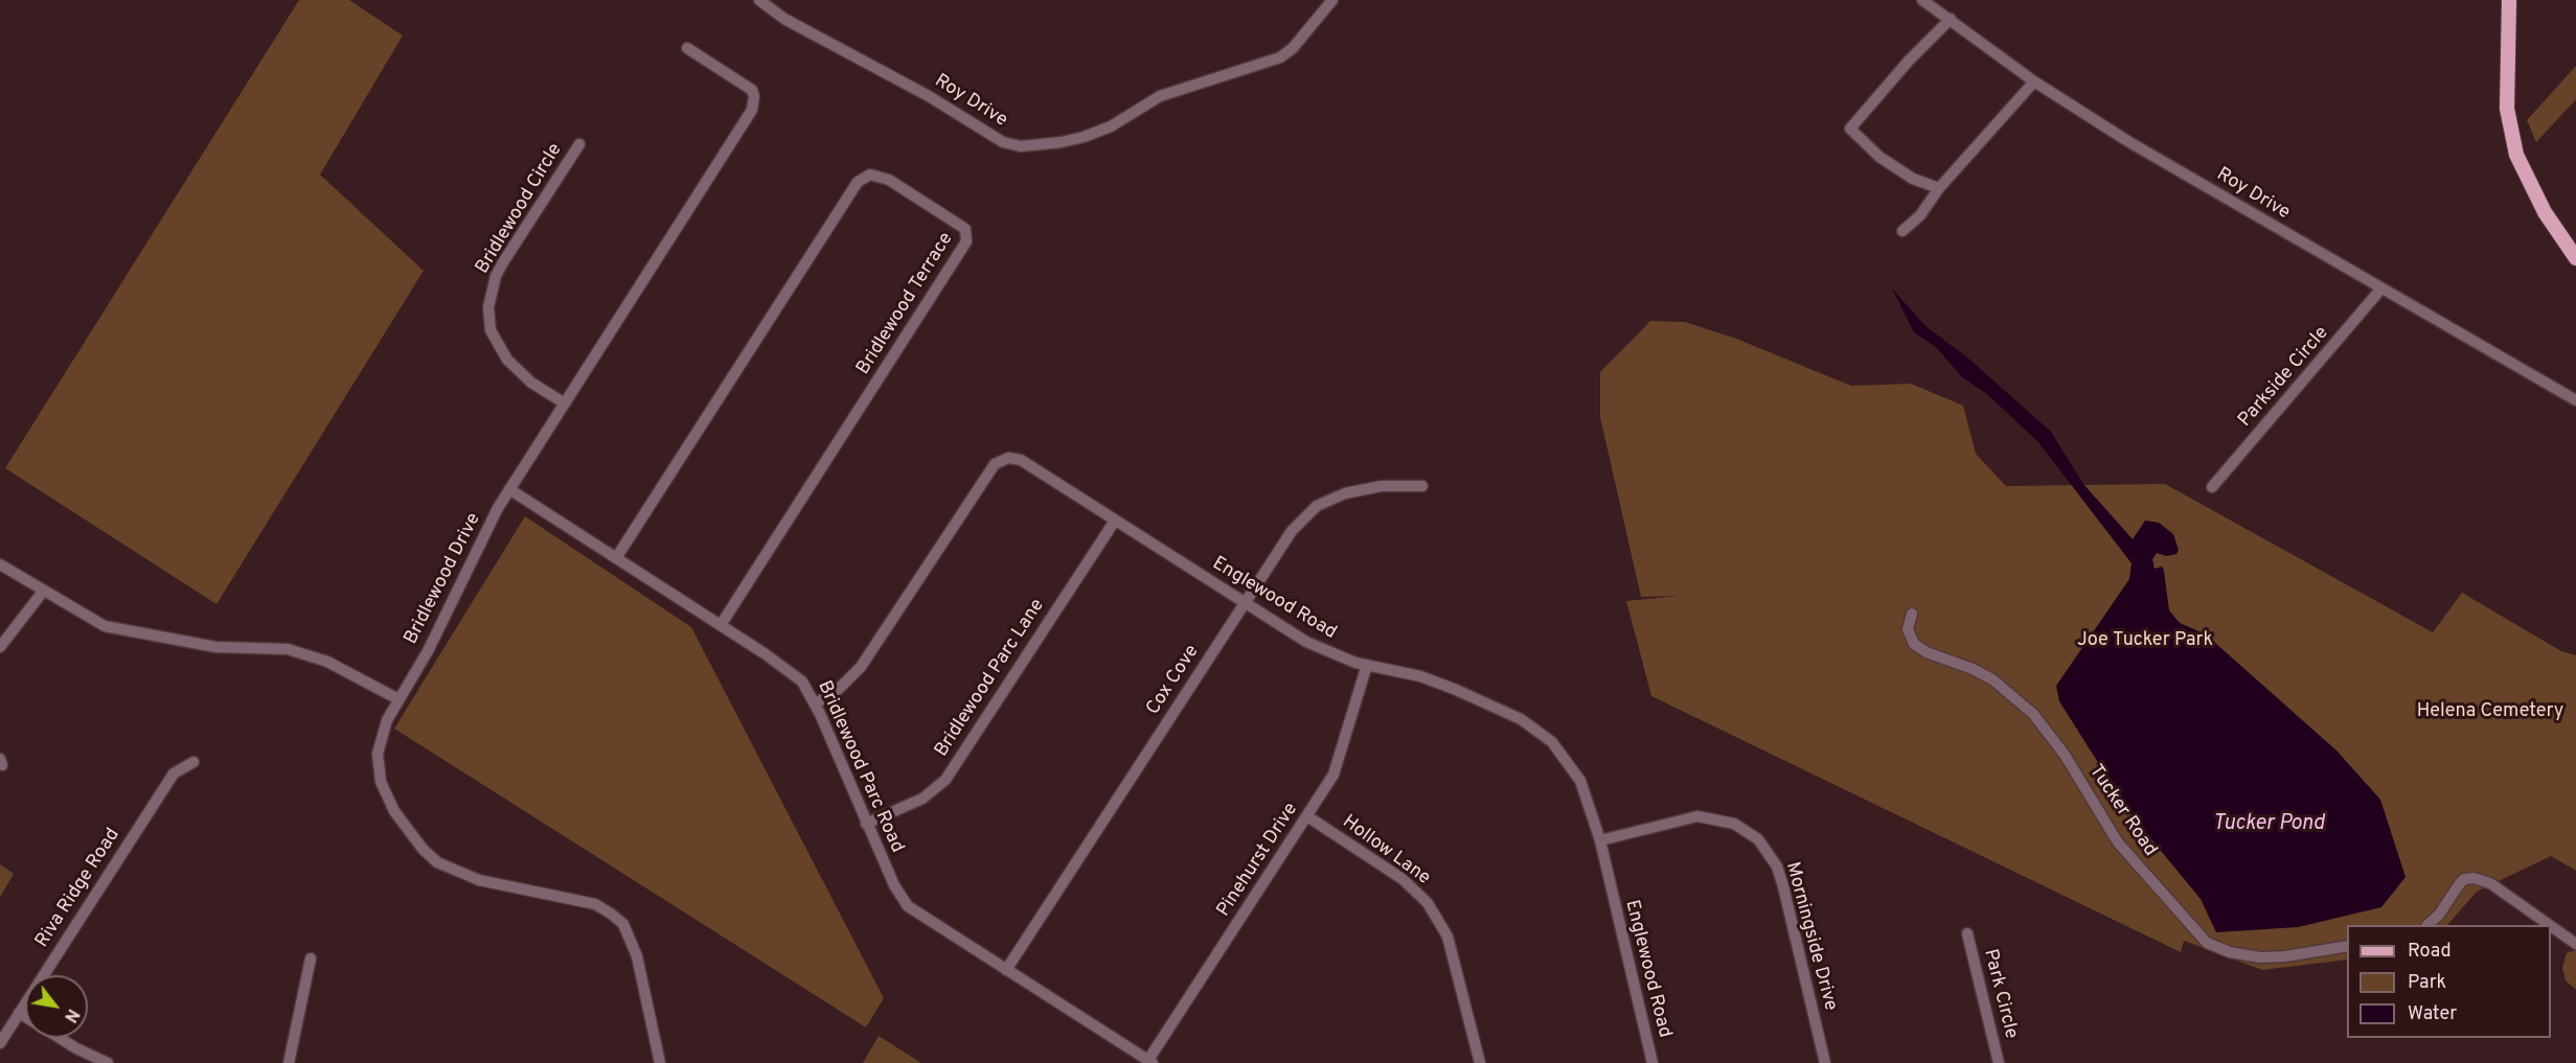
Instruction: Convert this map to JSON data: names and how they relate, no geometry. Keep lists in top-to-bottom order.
{
  "streets": {
    "street": [
      "Roy Drive",
      "Bridlewood Circle",
      "Bridlewood Terrace",
      "Parkside Circle",
      "Bridlewood Drive",
      "Englewood Road",
      "Bridlewood Parc Lane",
      "Cox Cove",
      "Bridlewood Parc Road",
      "Tucker Road",
      "Hollow Lane",
      "Pinehurst Drive",
      "Riva Ridge Road",
      "Morningside Drive",
      "Park Circle"
    ]
  },
  "crossings": [
    ["Roy Drive", "Parkside Circle"],
    ["Bridlewood Circle", "Bridlewood Drive"],
    ["Bridlewood Terrace", "Bridlewood Parc Road"],
    ["Bridlewood Drive", "Bridlewood Parc Road"],
    ["Englewood Road", "Bridlewood Parc Lane"],
    ["Englewood Road", "Cox Cove"],
    ["Englewood Road", "Bridlewood Parc Road"],
    ["Englewood Road", "Pinehurst Drive"],
    ["Englewood Road", "Morningside Drive"],
    ["Bridlewood Parc Lane", "Bridlewood Parc Road"],
    ["Cox Cove", "Bridlewood Parc Road"],
    ["Hollow Lane", "Pinehurst Drive"]
  ],
  "water": ["Tucker Pond"],
  "parks": ["Joe Tucker Park", "Helena Cemetery"],
  "legend": ["Road", "Park", "Water"],
  "north": "bottom right"
}
